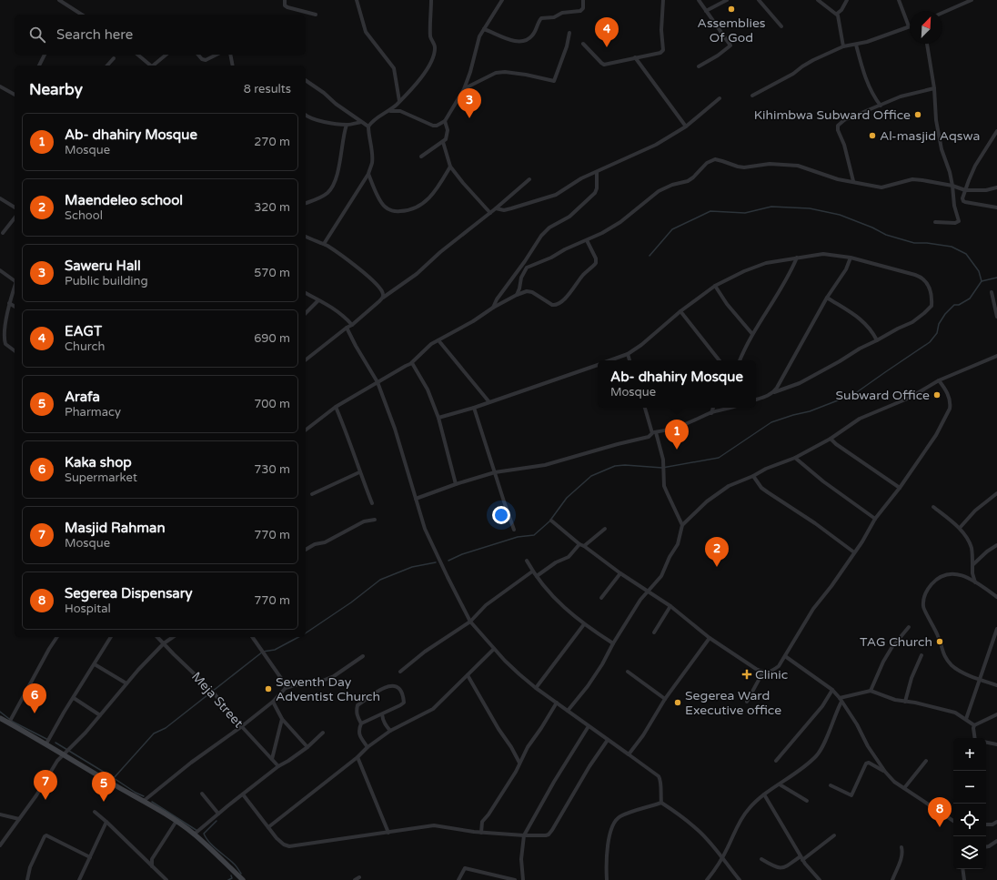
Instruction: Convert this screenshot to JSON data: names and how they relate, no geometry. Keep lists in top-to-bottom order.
{
  "streets": {
    "street": ["Meja Street"]
  },
  "places": {
    "other": [
      "Assemblies Of God",
      "Kihimbwa Subward Office",
      "Al-masjid Aqswa",
      "Subward Office",
      "TAG Church",
      "Seventh Day Adventist Church",
      "Segerea Ward Executive office"
    ],
    "health": ["Clinic"]
  },
  "north": "top right",
  "page": {
    "search": "Search here",
    "pins": [
      "4",
      "3",
      "1",
      "2",
      "6",
      "7",
      "5",
      "8"
    ],
    "heading": ["Nearby", "8 results"],
    "list": [
      {
        "mark": "1",
        "name": "Ab- dhahiry Mosque",
        "note": "Mosque",
        "value": "270 m"
      },
      {
        "mark": "2",
        "name": "Maendeleo school",
        "note": "School",
        "value": "320 m"
      },
      {
        "mark": "3",
        "name": "Saweru Hall",
        "note": "Public building",
        "value": "570 m"
      },
      {
        "mark": "4",
        "name": "EAGT",
        "note": "Church",
        "value": "690 m"
      },
      {
        "mark": "5",
        "name": "Arafa",
        "note": "Pharmacy",
        "value": "700 m"
      },
      {
        "mark": "6",
        "name": "Kaka shop",
        "note": "Supermarket",
        "value": "730 m"
      },
      {
        "mark": "7",
        "name": "Masjid Rahman",
        "note": "Mosque",
        "value": "770 m"
      },
      {
        "mark": "8",
        "name": "Segerea Dispensary",
        "note": "Hospital",
        "value": "770 m"
      }
    ],
    "popup": ["Ab- dhahiry Mosque", "Mosque"],
    "map_buttons": ["+", "−"]
  }
}
